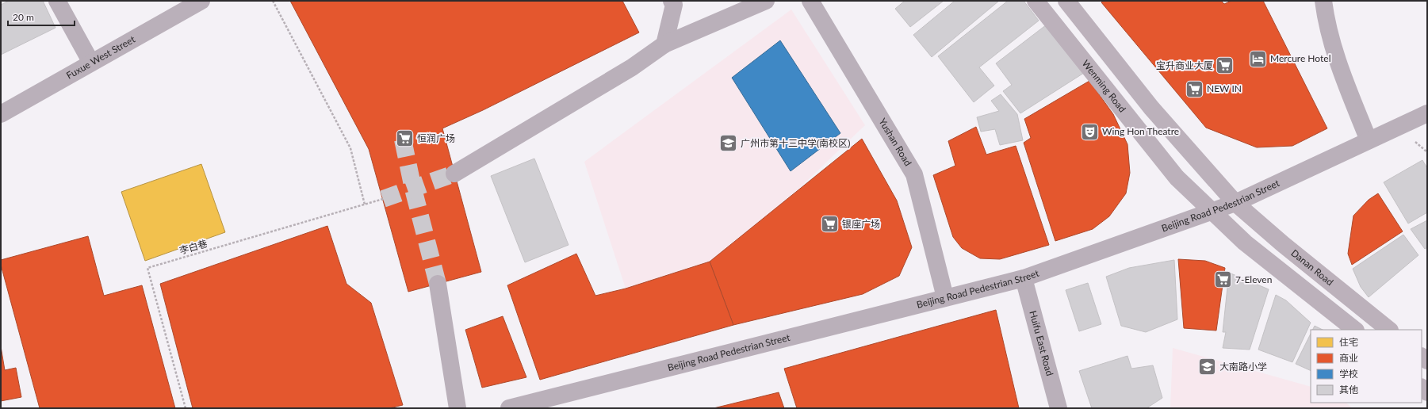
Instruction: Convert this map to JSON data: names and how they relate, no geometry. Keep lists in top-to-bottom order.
{
  "streets": {
    "main road": ["Wenming Road", "Danan Road"],
    "street": [
      "Fuxue West Street",
      "Yushan Road",
      "Beijing Road Pedestrian Street",
      "Huifu East Road"
    ],
    "path": ["李白巷"]
  },
  "crossings": [
    ["Wenming Road", "Beijing Road Pedestrian Street"],
    ["Yushan Road", "Beijing Road Pedestrian Street"],
    ["Beijing Road Pedestrian Street", "Danan Road"],
    ["Beijing Road Pedestrian Street", "Huifu East Road"]
  ],
  "places": {
    "hotel": ["Mercure Hotel"],
    "supermarket": [
      "宝升商业大厦",
      "NEW IN",
      "恒润广场",
      "银座广场",
      "7-Eleven"
    ],
    "theatre": ["Wing Hon Theatre"],
    "school or university": ["广州市第十三中学(南校区)", "大南路小学"]
  },
  "legend": [
    "住宅",
    "商业",
    "学校",
    "其他"
  ],
  "scale_bar": "20 m"
}
